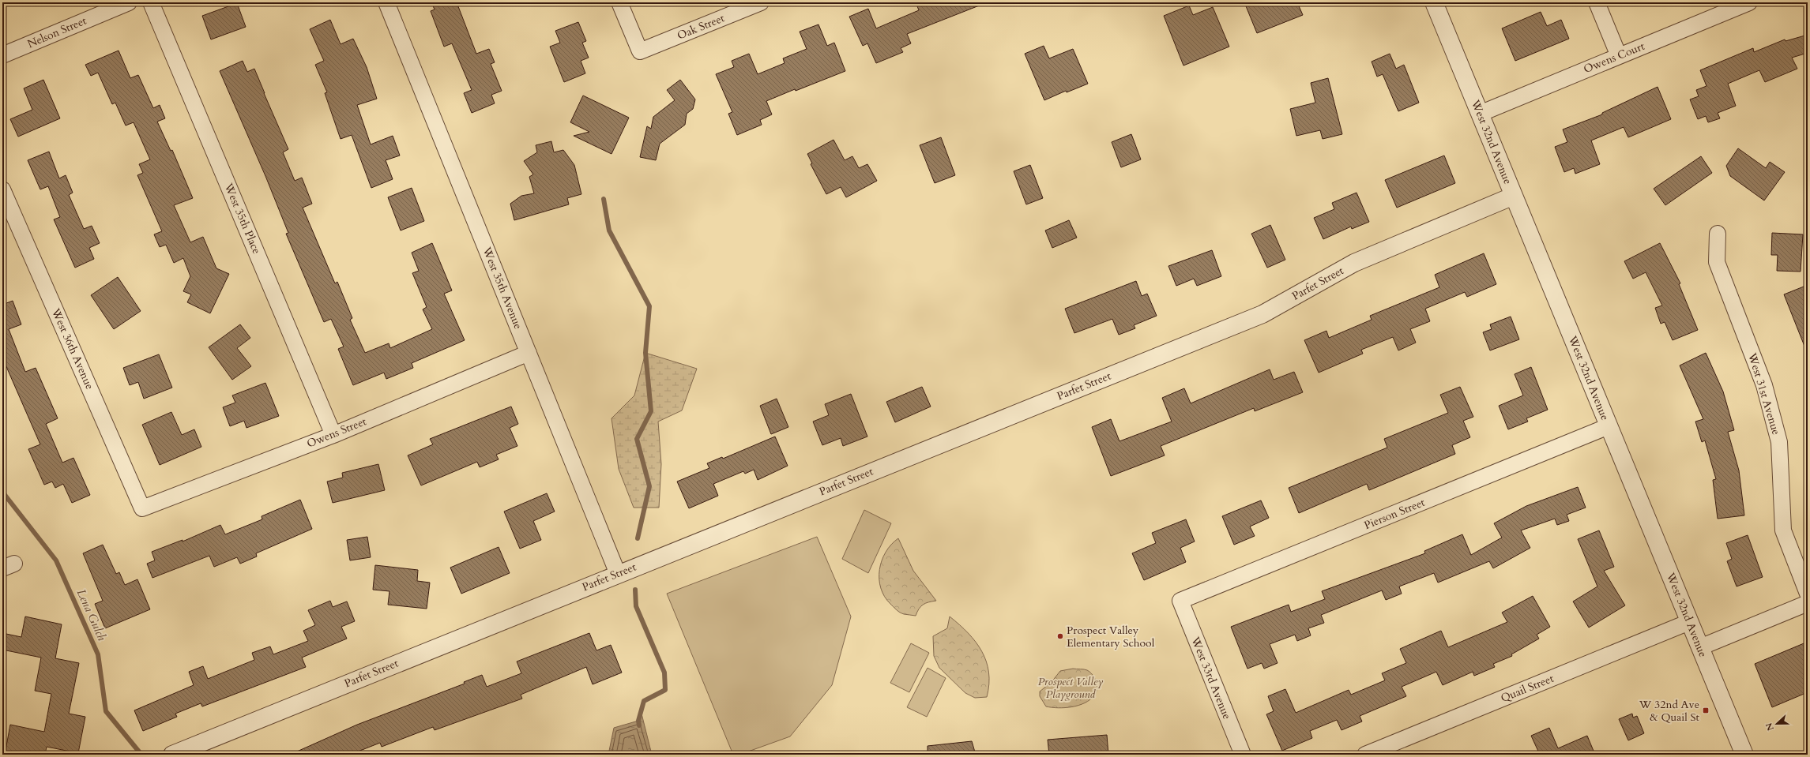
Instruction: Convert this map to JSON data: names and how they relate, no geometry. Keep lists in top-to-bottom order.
{
  "streets": {
    "street": [
      "Oak Street",
      "Nelson Street",
      "Owens Court",
      "West 32nd Avenue",
      "West 35th Place",
      "Parfet Street",
      "West 35th Avenue",
      "West 36th Avenue",
      "West 31st Avenue",
      "Owens Street",
      "Pierson Street",
      "West 33rd Avenue",
      "Quail Street"
    ]
  },
  "crossings": [
    ["Owens Court", "West 32nd Avenue"],
    ["West 32nd Avenue", "Parfet Street"],
    ["West 32nd Avenue", "Pierson Street"],
    ["West 32nd Avenue", "Quail Street"],
    ["West 35th Place", "Owens Street"],
    ["Parfet Street", "West 35th Avenue"],
    ["West 35th Avenue", "Owens Street"],
    ["West 36th Avenue", "Owens Street"],
    ["Pierson Street", "West 33rd Avenue"]
  ],
  "water": ["Lena Gulch"],
  "parks": ["Prospect Valley Playground"],
  "places": {
    "other": ["Prospect Valley Elementary School"],
    "transit": ["W 32nd Ave & Quail St"]
  },
  "north": "left"
}
